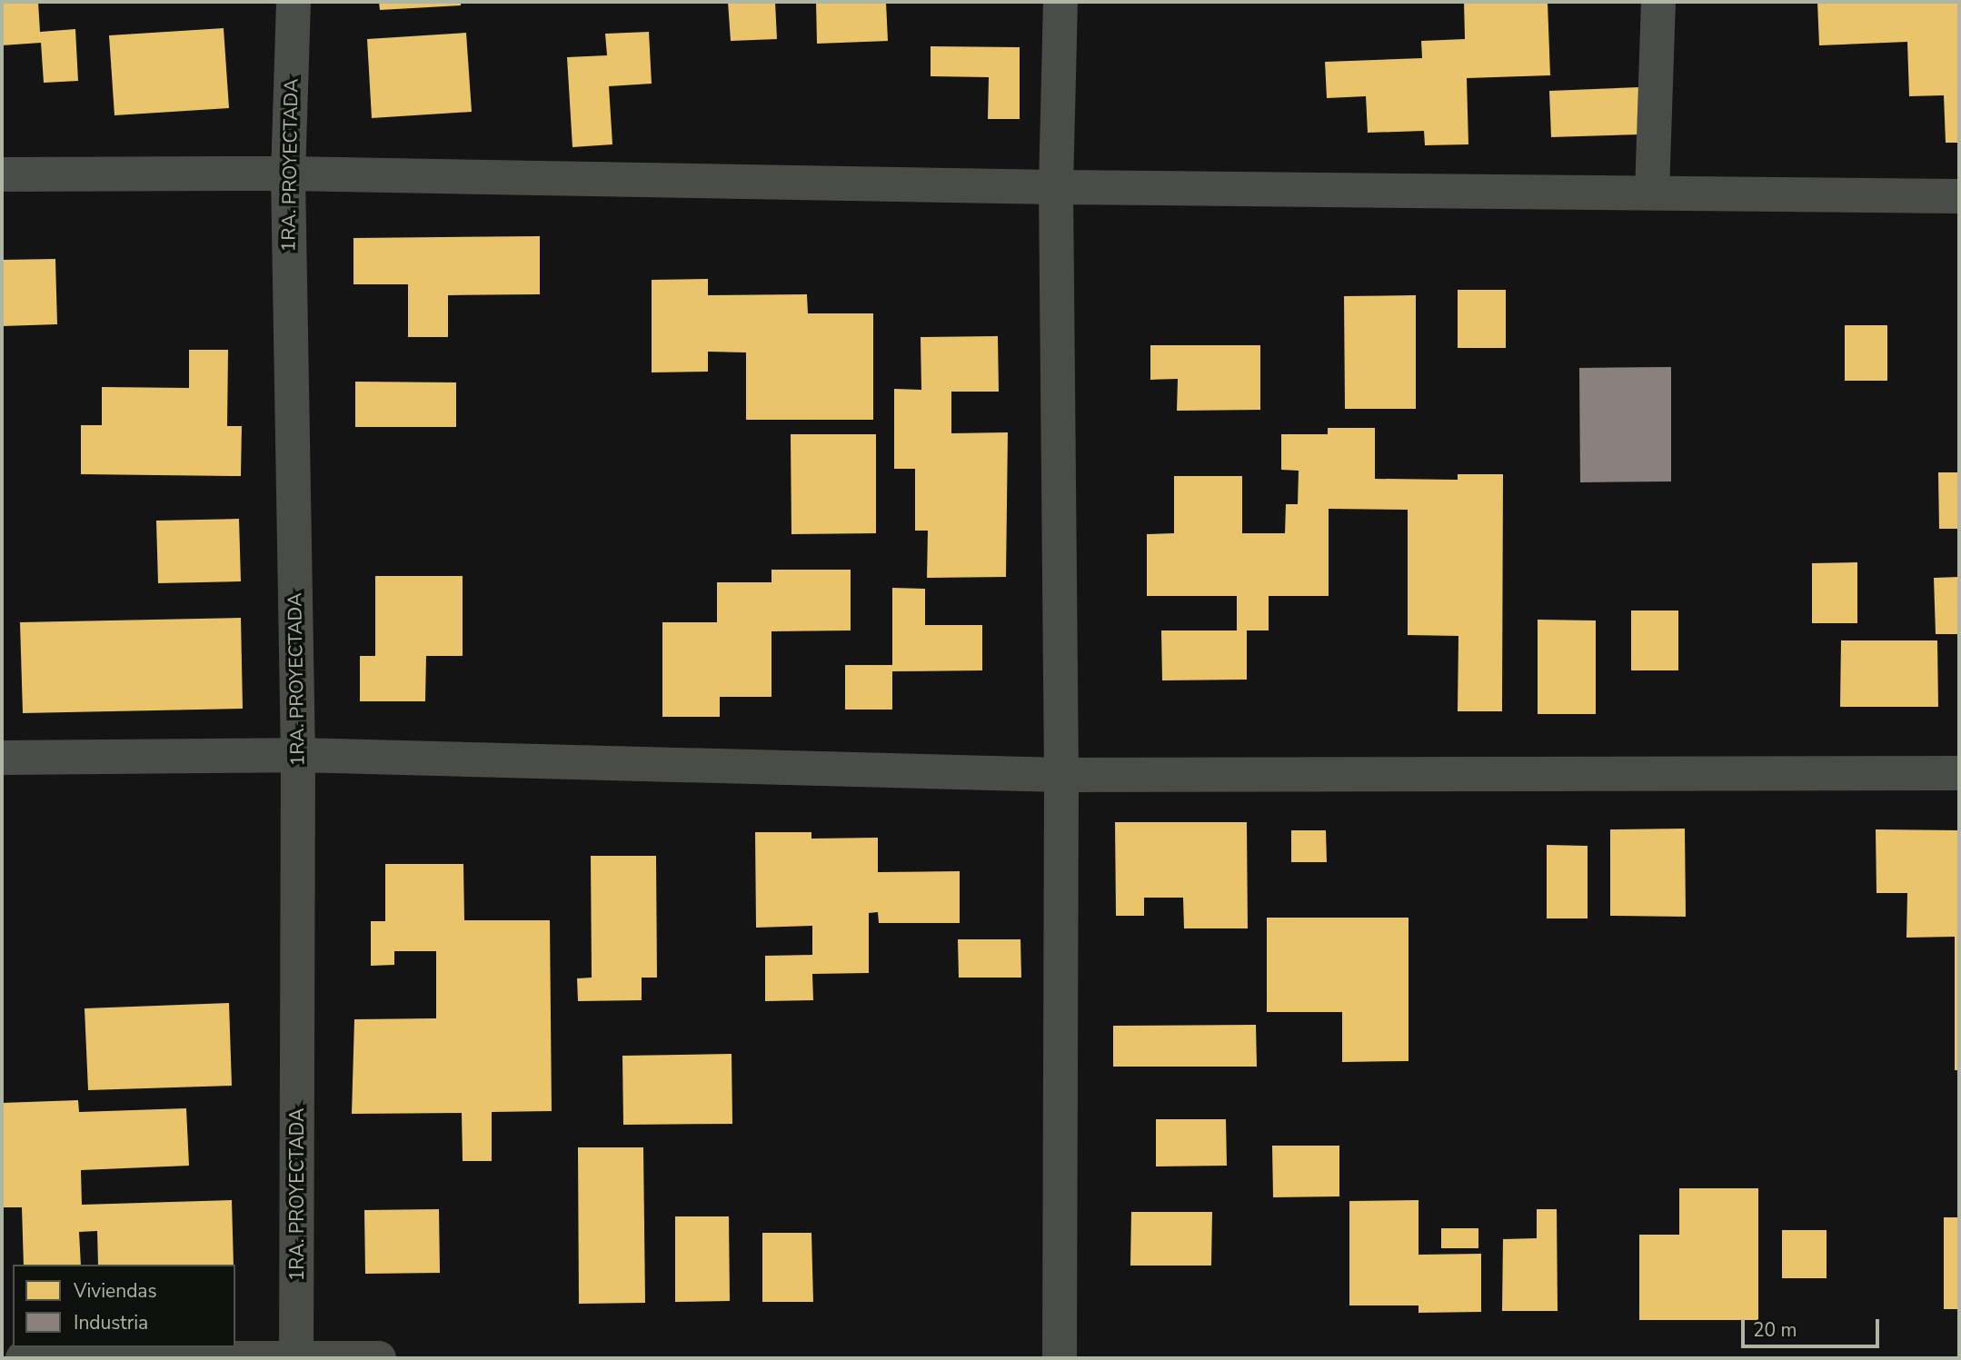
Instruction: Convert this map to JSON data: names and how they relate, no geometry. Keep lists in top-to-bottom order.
{
  "streets": {
    "street": ["1RA. PROYECTADA"]
  },
  "legend": ["Viviendas", "Industria"],
  "scale_bar": "20 m"
}
